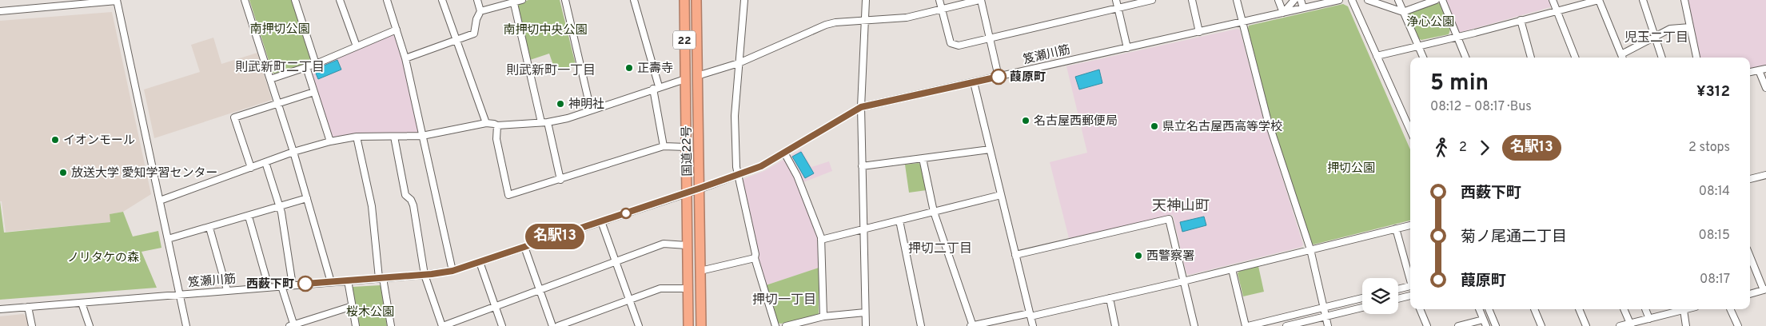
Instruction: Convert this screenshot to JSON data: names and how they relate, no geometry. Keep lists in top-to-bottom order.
{
  "streets": {
    "highway": ["22", "国道22号"],
    "street": ["笈瀬川筋"]
  },
  "crossings": [
    ["笈瀬川筋", "国道22号"]
  ],
  "districts": [
    "児玉二丁目",
    "則武新町二丁目",
    "則武新町一丁目",
    "天神山町",
    "押切二丁目",
    "押切一丁目"
  ],
  "parks": [
    "浄心公園",
    "南押切公園",
    "南押切中央公園",
    "押切公園",
    "ノリタケの森",
    "桜木公園"
  ],
  "places": [
    "正壽寺",
    "葭原町",
    "神明社",
    "名古屋西郵便局",
    "県立名古屋西高等学校",
    "イオンモール",
    "放送大学 愛知学習センター",
    "西警察署",
    "西薮下町"
  ],
  "lines": ["bus line 名駅13"],
  "page": {
    "on_map": "名駅13",
    "heading": ["5 min", "08:12 – 08:17 · Bus", "¥312"],
    "legs": ["2", "名駅13", "2 stops"],
    "list": [
      {
        "name": "西薮下町",
        "value": "08:14"
      },
      {
        "name": "菊ノ尾通二丁目",
        "value": "08:15"
      },
      {
        "name": "葭原町",
        "value": "08:17"
      }
    ]
  }
}
